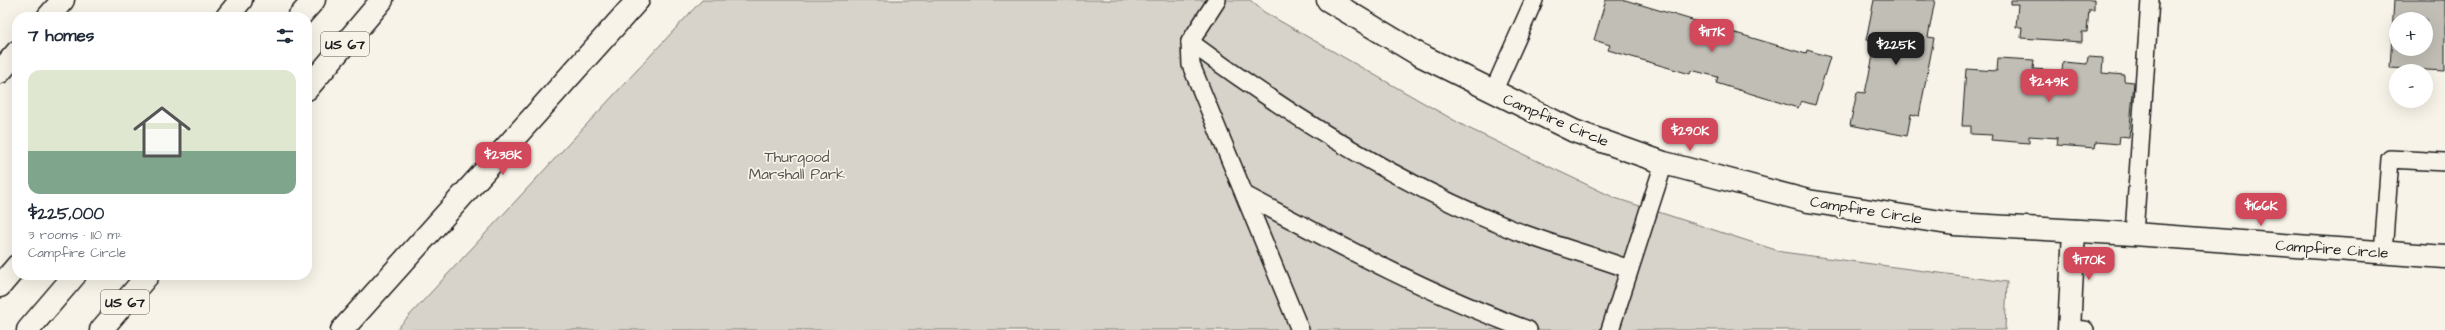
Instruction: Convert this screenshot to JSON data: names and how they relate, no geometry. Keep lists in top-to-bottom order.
{
  "streets": {
    "main road": ["US 67", "Campfire Circle"]
  },
  "parks": ["Thurgood Marshall Park"],
  "page": {
    "map_buttons": ["+", "−"],
    "heading": "7 homes",
    "price": [
      "$117K",
      "$225K",
      "$249K",
      "$290K",
      "$238K",
      "$166K",
      "$170K"
    ],
    "list": [
      {
        "name": "$225,000",
        "note": "3 rooms · 110 m² · Campfire Circle"
      }
    ]
  }
}
